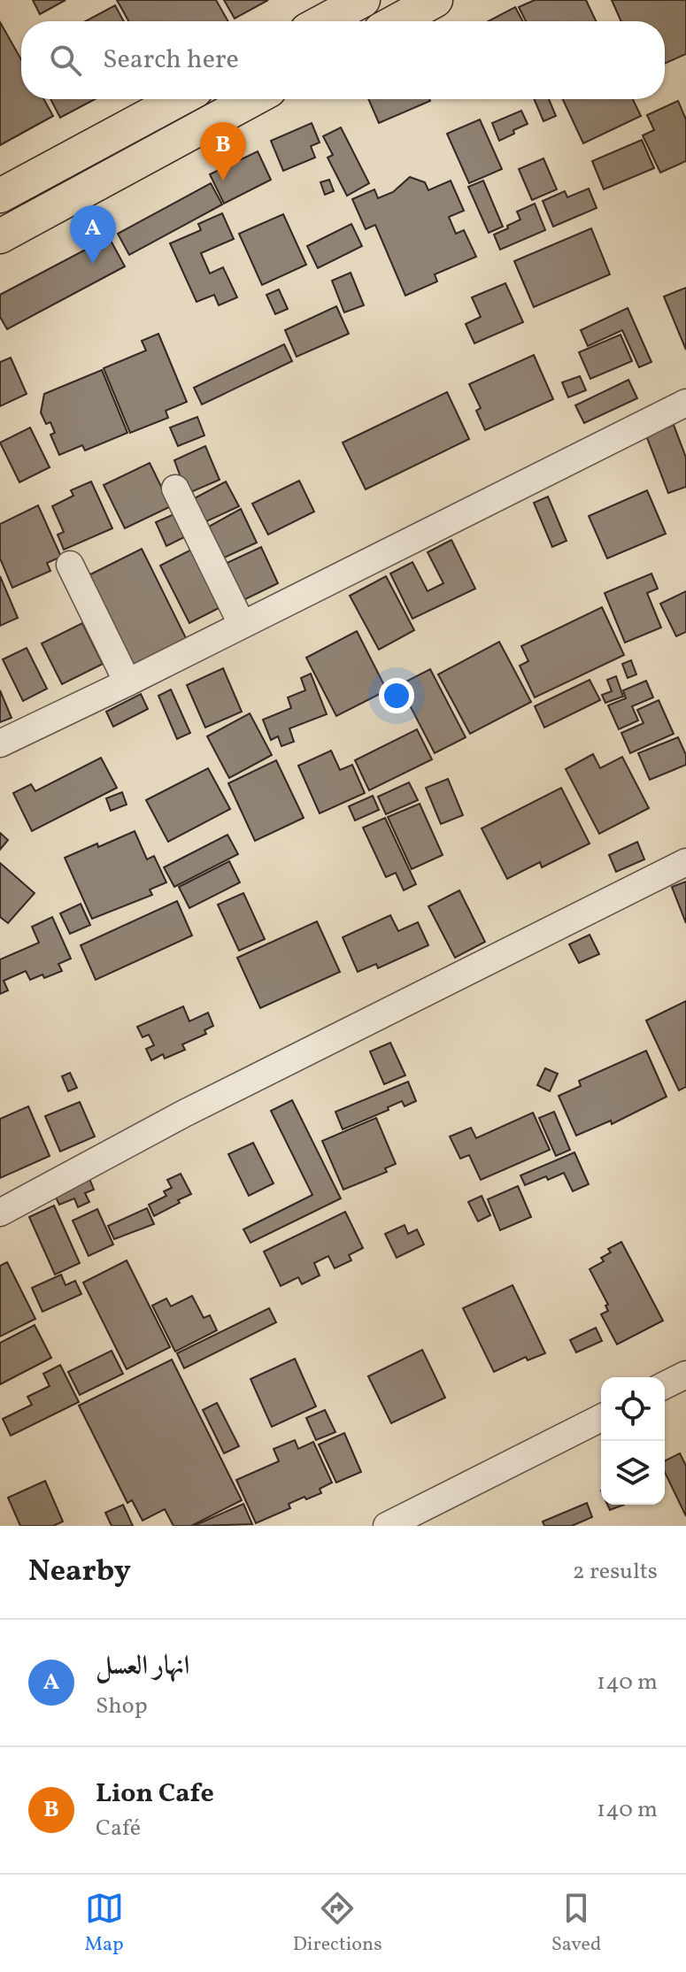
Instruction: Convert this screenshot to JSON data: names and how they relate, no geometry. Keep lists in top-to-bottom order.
{
  "page": {
    "search": "Search here",
    "pins": ["B", "A"],
    "heading": ["Nearby", "2 results"],
    "list": [
      {
        "mark": "A",
        "name": "انهار العسل",
        "note": "Shop",
        "value": "140 m"
      },
      {
        "mark": "B",
        "name": "Lion Cafe",
        "note": "Café",
        "value": "140 m"
      }
    ],
    "nav": ["Map", "Directions", "Saved"]
  }
}
